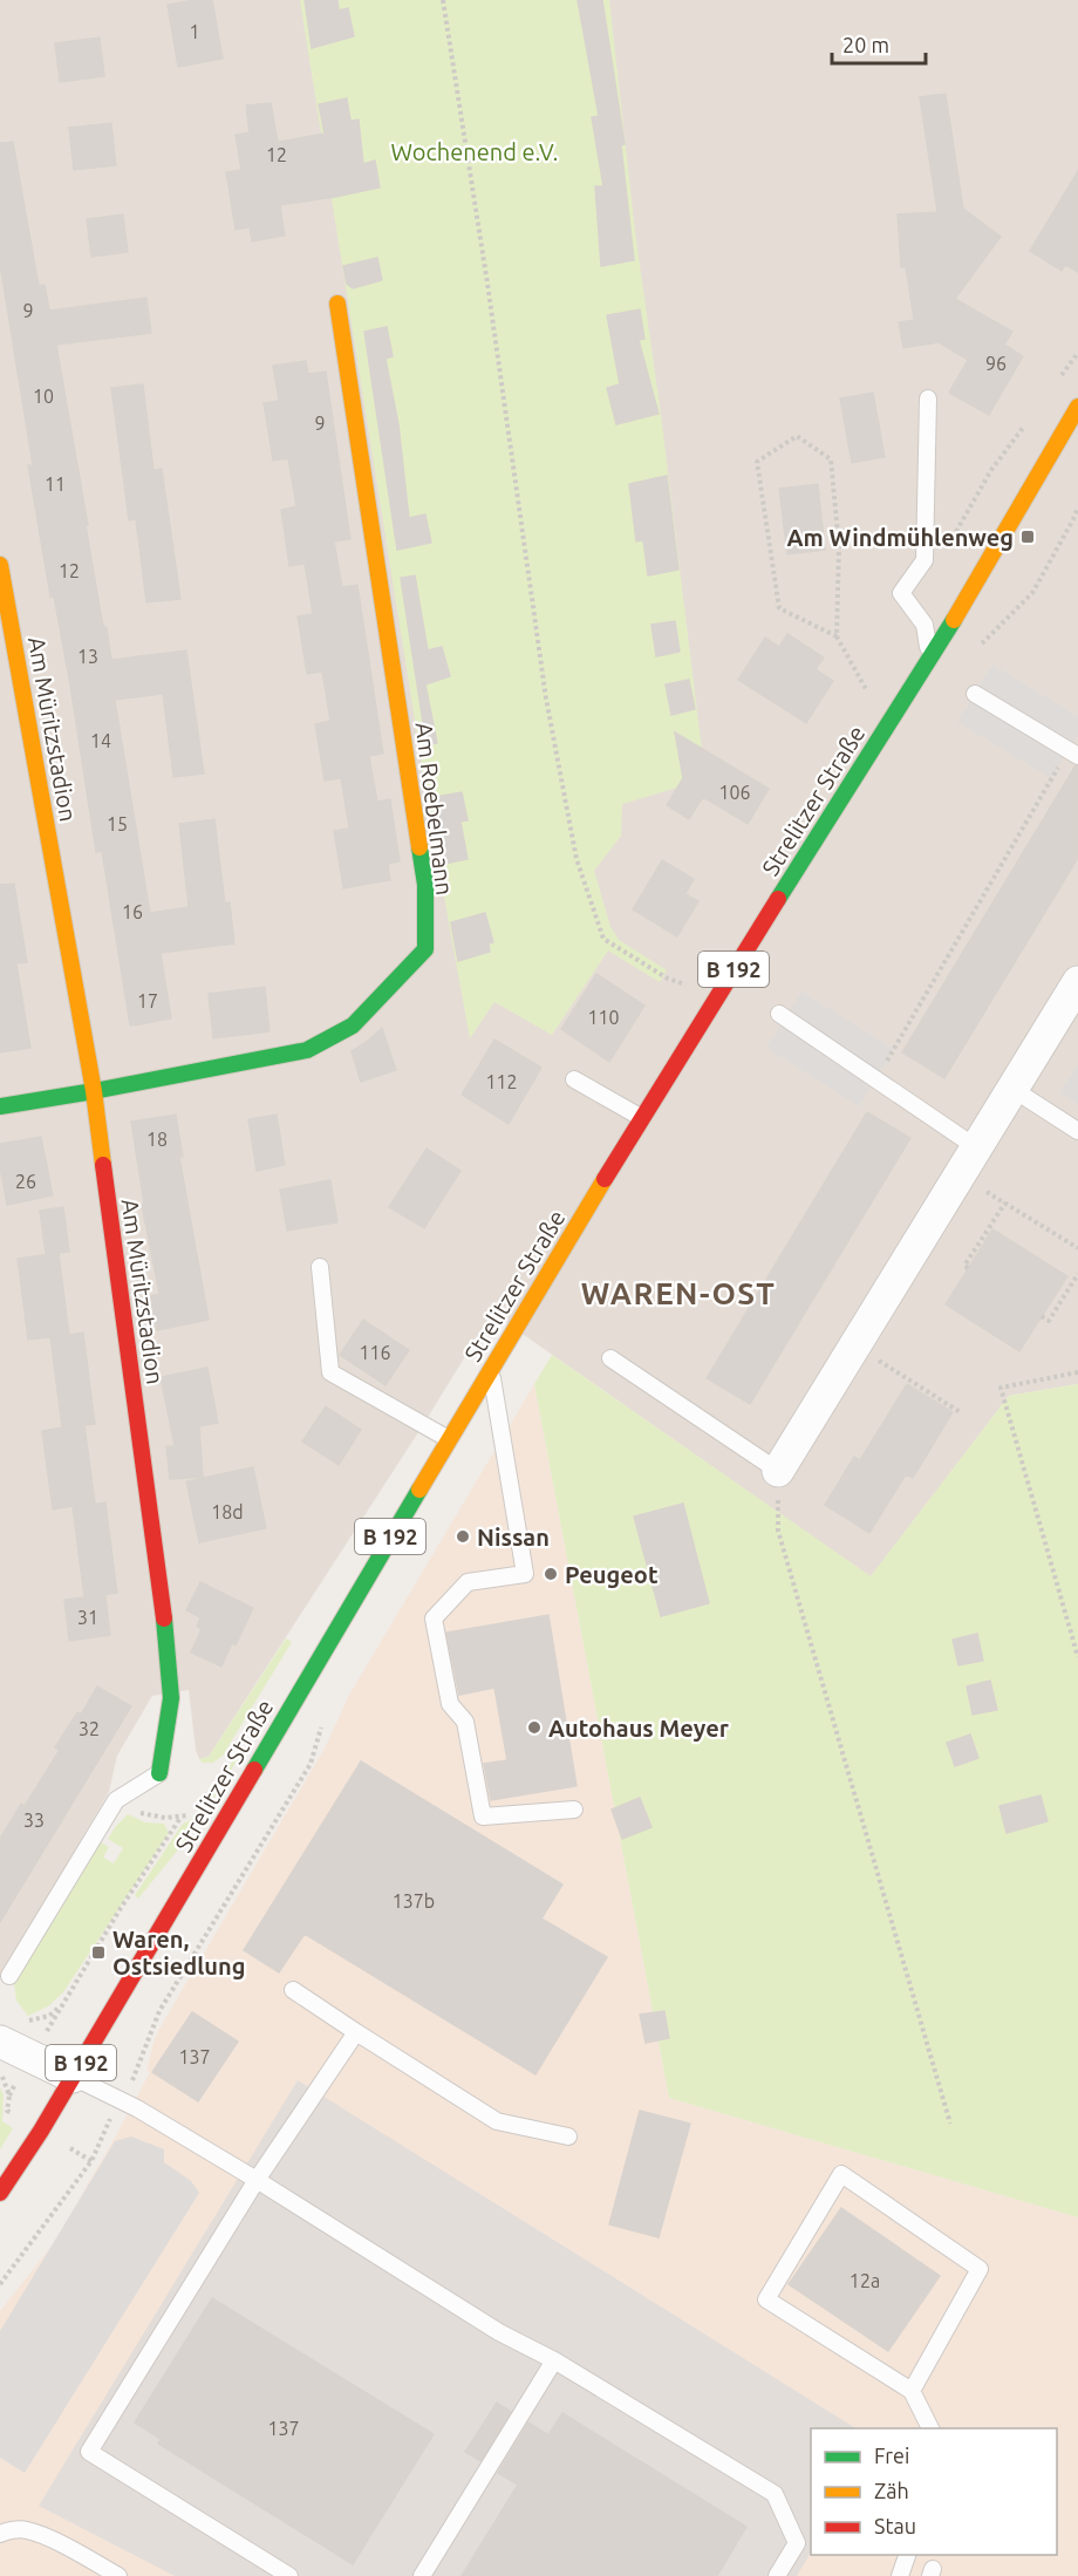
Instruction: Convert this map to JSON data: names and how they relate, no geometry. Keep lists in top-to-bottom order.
{
  "streets": {
    "street": [
      "Am Müritzstadion",
      "Strelitzer Straße",
      "Am Roebelmann",
      "B 192"
    ]
  },
  "crossings": [
    ["Am Müritzstadion", "Am Roebelmann"]
  ],
  "districts": ["WAREN-OST"],
  "parks": ["Wochenend e.V."],
  "places": {
    "transit": ["Am Windmühlenweg", "Waren, Ostsiedlung"],
    "other": ["Nissan", "Peugeot", "Autohaus Meyer"]
  },
  "house_numbers": [
    "1",
    "12",
    "9",
    "96",
    "10",
    "9",
    "11",
    "12",
    "13",
    "14",
    "106",
    "15",
    "16",
    "17",
    "110",
    "112",
    "18",
    "26",
    "116",
    "18d",
    "31",
    "32",
    "33",
    "137b",
    "137",
    "12a",
    "137"
  ],
  "legend": ["Frei", "Zäh", "Stau"],
  "scale_bar": "20 m"
}
